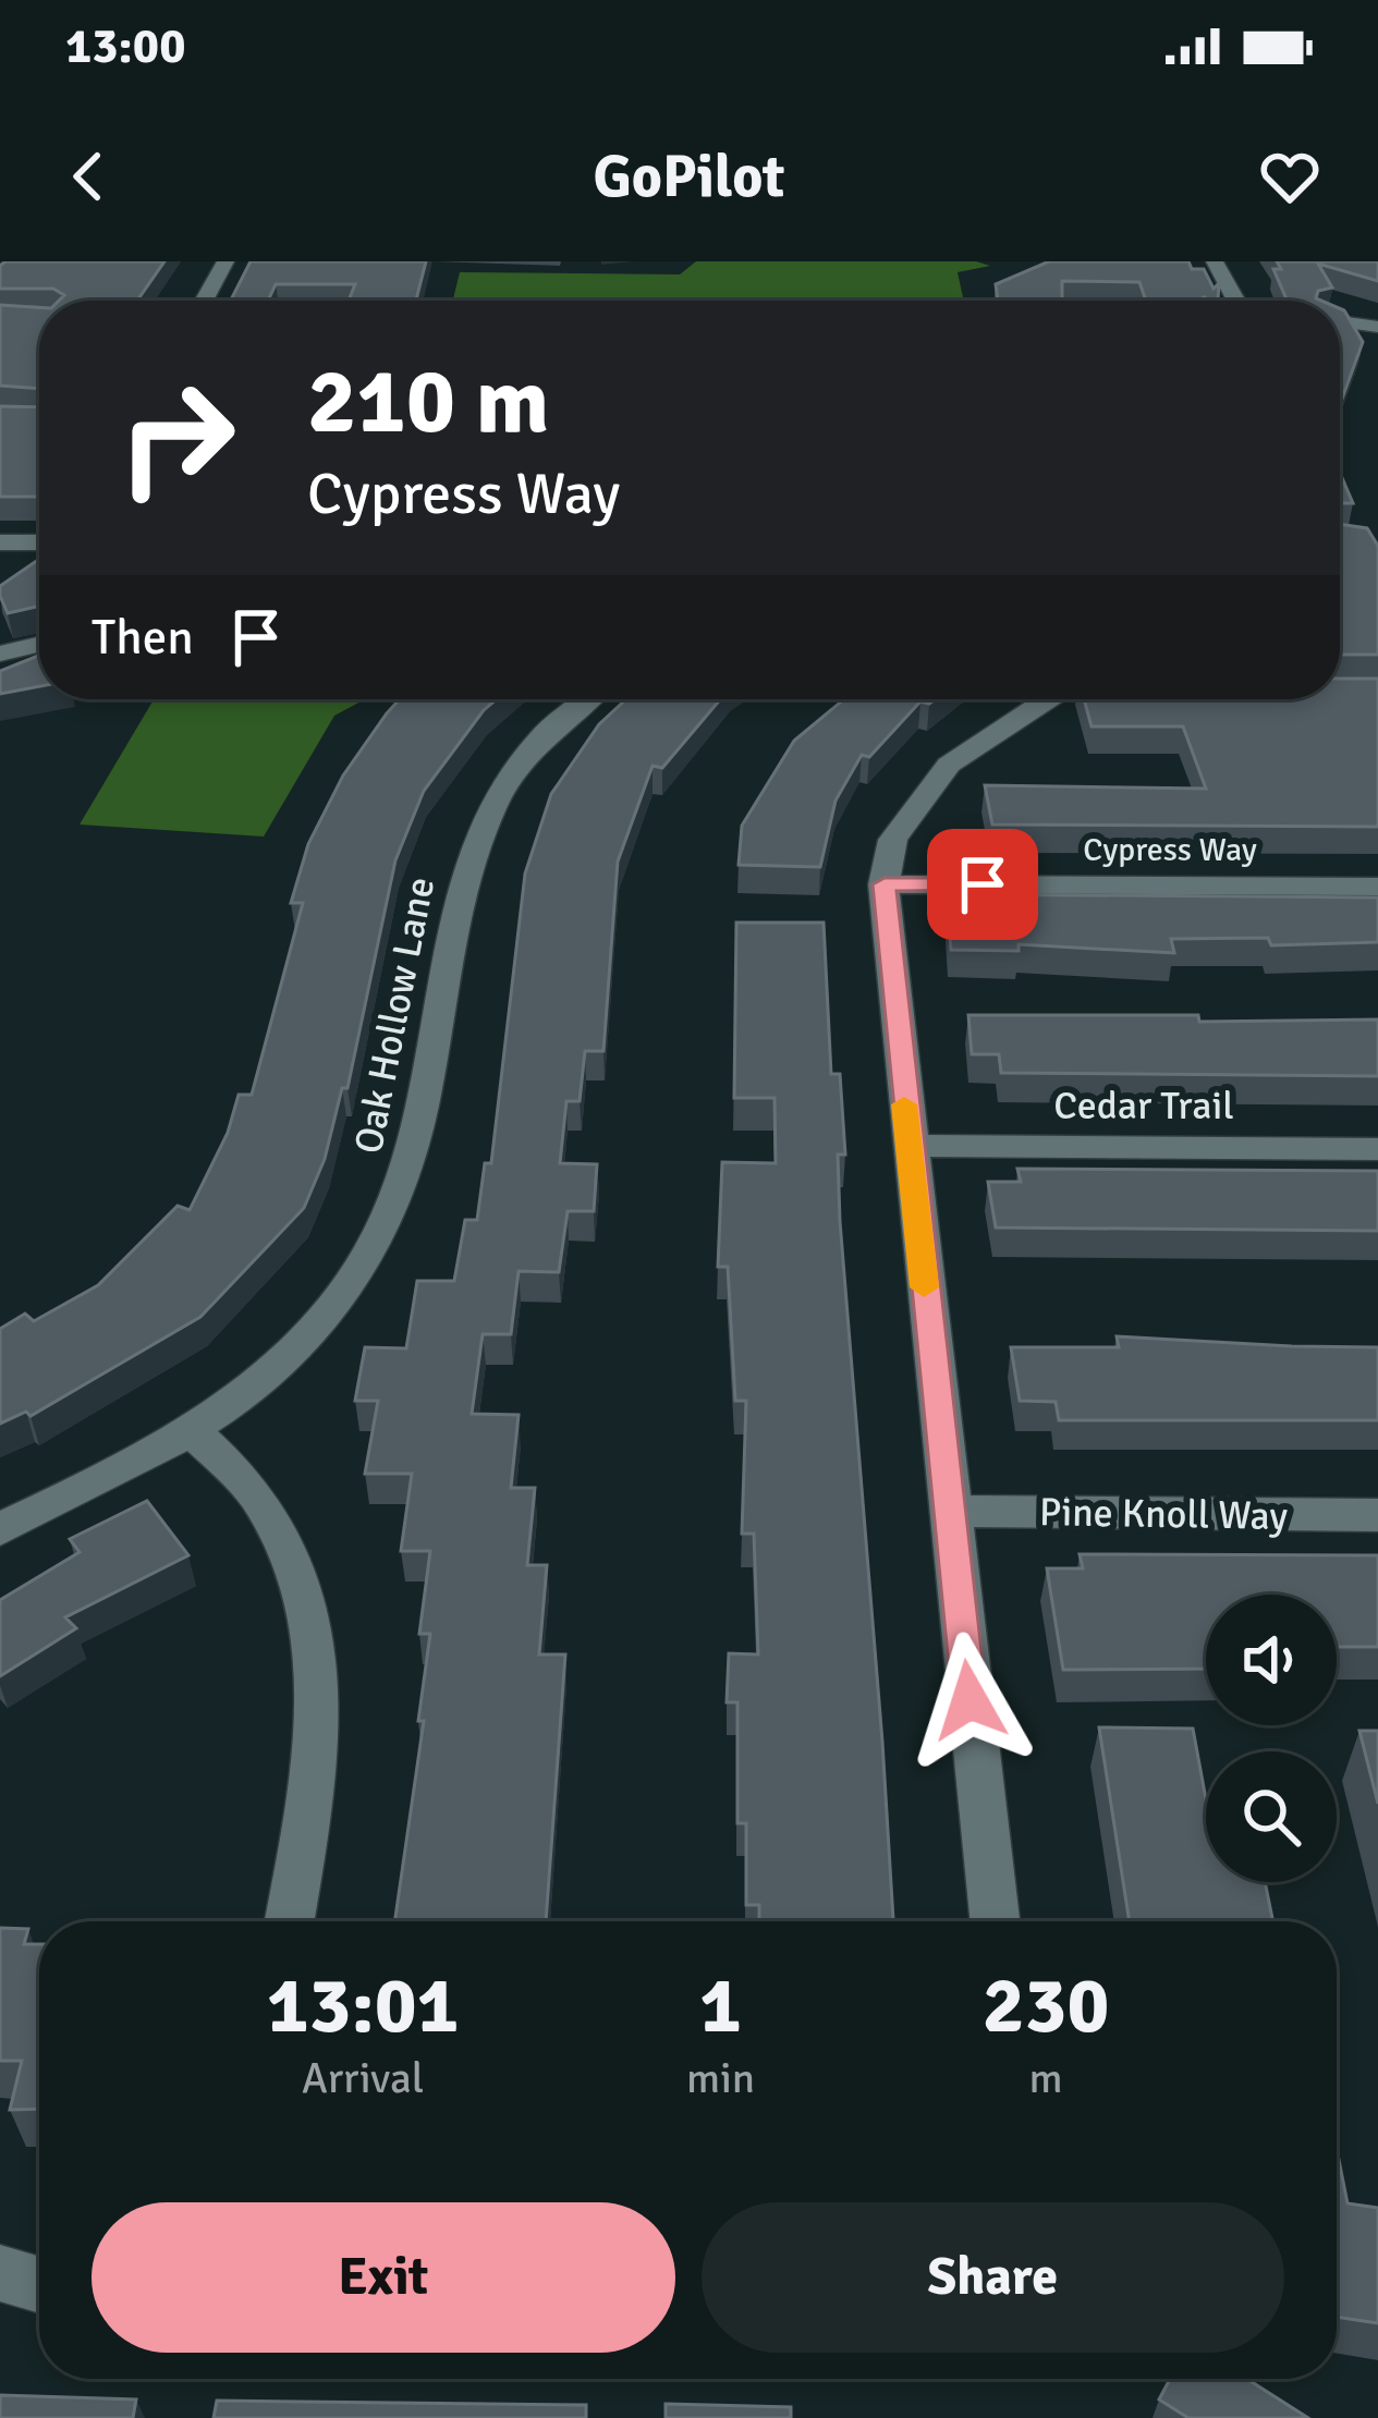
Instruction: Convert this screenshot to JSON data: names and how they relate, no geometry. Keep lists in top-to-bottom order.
{
  "streets": {
    "street": [
      "Cypress Way",
      "Oak Hollow Lane",
      "Cedar Trail",
      "Pine Knoll Way"
    ]
  },
  "page": {
    "status": "13:00",
    "header": "GoPilot",
    "turn": ["210 m", "Cypress Way"],
    "then": "Then",
    "eta": [
      "13:01",
      "Arrival",
      "1",
      "min",
      "230",
      "m"
    ],
    "buttons": ["Exit", "Share"]
  }
}
